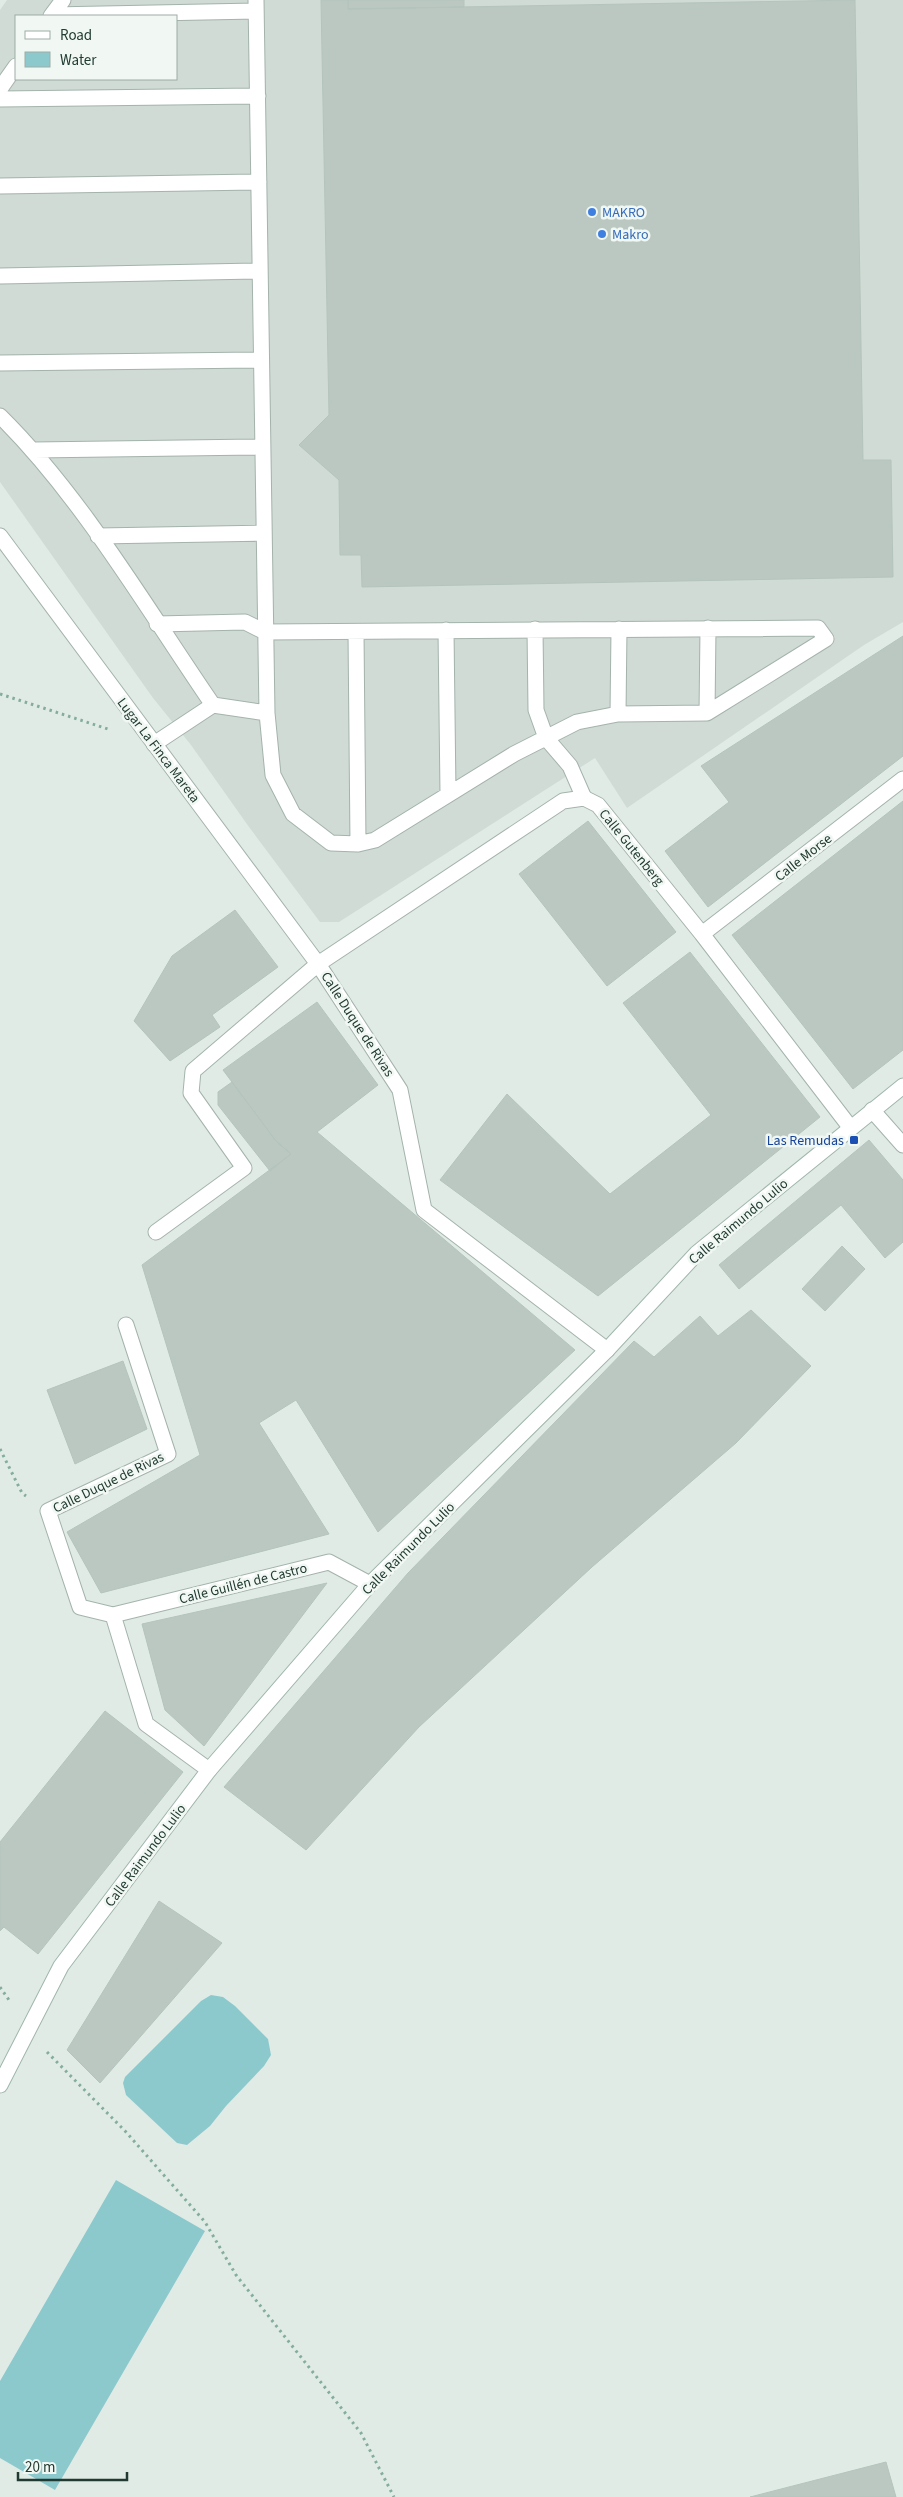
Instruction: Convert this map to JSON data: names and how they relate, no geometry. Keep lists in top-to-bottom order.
{
  "streets": {
    "street": [
      "Lugar La Finca Mareta",
      "Calle Gutenberg",
      "Calle Morse",
      "Calle Duque de Rivas",
      "Calle Raimundo Lulio",
      "Calle Guillén de Castro"
    ]
  },
  "crossings": [
    ["Lugar La Finca Mareta", "Calle Duque de Rivas"],
    ["Calle Gutenberg", "Calle Morse"],
    ["Calle Gutenberg", "Calle Raimundo Lulio"],
    ["Calle Duque de Rivas", "Calle Raimundo Lulio"],
    ["Calle Duque de Rivas", "Calle Guillén de Castro"],
    ["Calle Raimundo Lulio", "Calle Guillén de Castro"]
  ],
  "places": {
    "other": ["MAKRO", "Makro"],
    "transit": ["Las Remudas"]
  },
  "legend": ["Road", "Water"],
  "scale_bar": "20 m"
}
